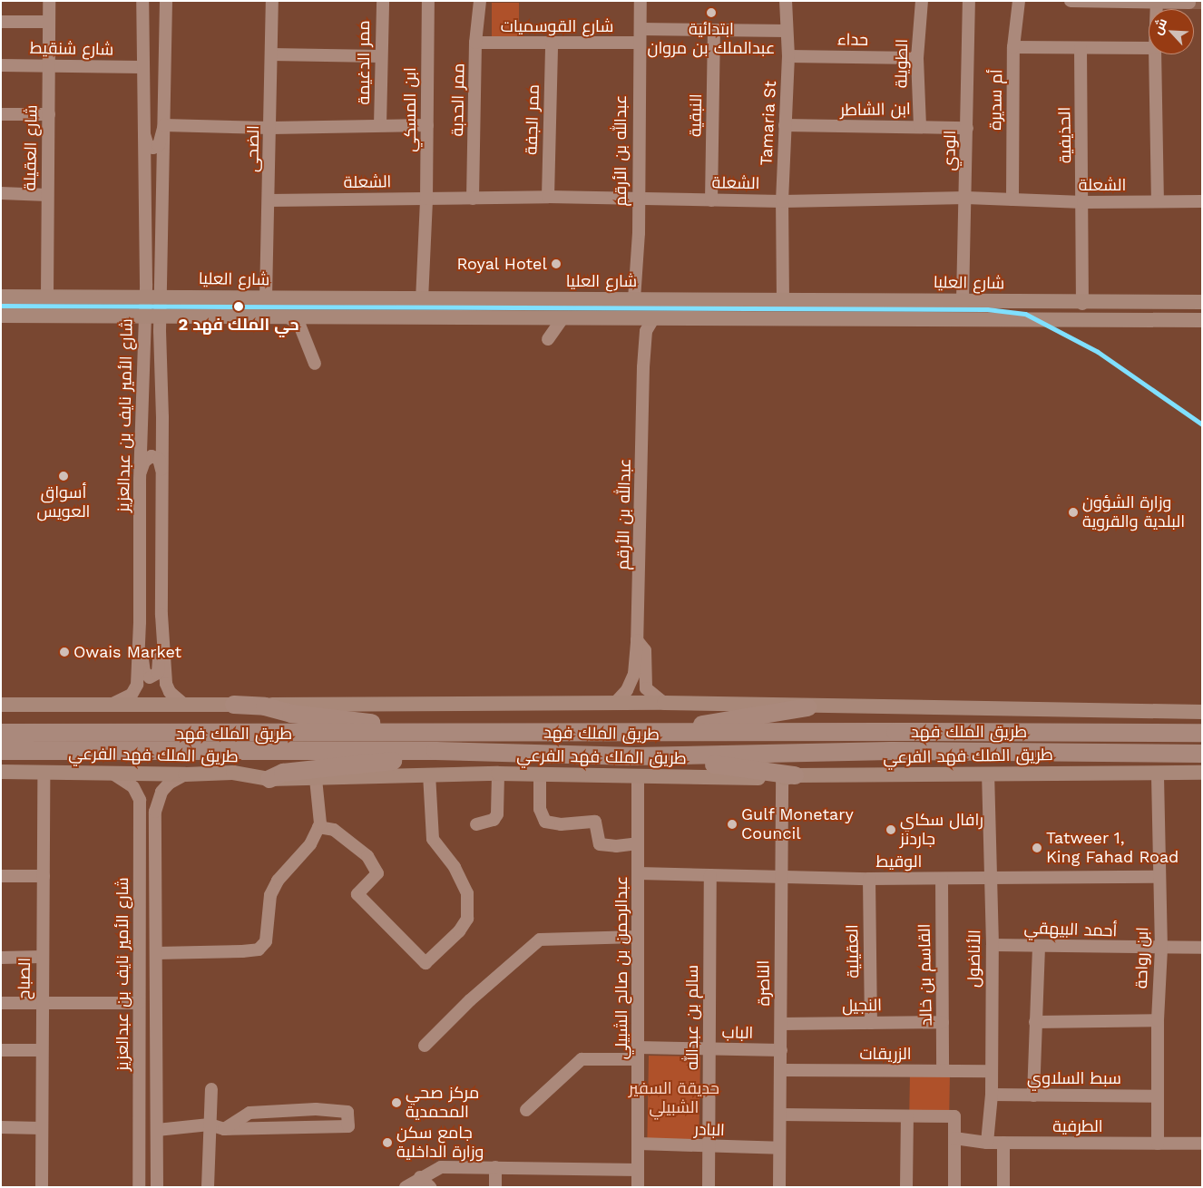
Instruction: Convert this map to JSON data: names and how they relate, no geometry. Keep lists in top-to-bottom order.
{
  "streets": {
    "highway": ["طريق الملك فهد"],
    "main road": ["شارع العليا", "طريق الملك فهد الفرعي"],
    "street": [
      "شارع القوسميات",
      "حداء",
      "شارع شنقيط",
      "ممر الدغيمة",
      "الطويلة",
      "ممر الحدبة",
      "أم سديرة",
      "ابن المسكي",
      "ابن الشاطر",
      "النبقية",
      "ممر الجفة",
      "Tamaria St",
      "الحذيفية",
      "شارع العقيلة",
      "الضحى",
      "عبدالله بن الأرقم",
      "الودي",
      "الشعلة",
      "شارع الأمير نايف بن عبدالعزيز",
      "الوقيط",
      "أحمد البيهقي",
      "العقيلية",
      "ابن رواحة",
      "الأناضول",
      "عبدالرحمن بن صالح الشبيلي",
      "القاسم بن خالد",
      "الصباح",
      "الناصرة",
      "النجيل",
      "سالم بن عبدالله",
      "الباب",
      "الزريقات",
      "سبط السلاوي",
      "الطرفية",
      "البادر"
    ]
  },
  "crossings": [
    ["شارع القوسميات", "ممر الحدبة"],
    ["شارع القوسميات", "ممر الجفة"],
    ["شارع القوسميات", "عبدالله بن الأرقم"],
    ["حداء", "الطويلة"],
    ["حداء", "Tamaria St"],
    ["شارع شنقيط", "شارع العقيلة"],
    ["شارع شنقيط", "شارع الأمير نايف بن عبدالعزيز"],
    ["الطويلة", "ابن الشاطر"],
    ["ممر الحدبة", "الشعلة"],
    ["أم سديرة", "الشعلة"],
    ["ابن المسكي", "الشعلة"],
    ["ابن المسكي", "شارع العليا"],
    ["ابن الشاطر", "Tamaria St"],
    ["ابن الشاطر", "الودي"],
    ["النبقية", "الشعلة"],
    ["ممر الجفة", "الشعلة"],
    ["Tamaria St", "الشعلة"],
    ["Tamaria St", "شارع العليا"],
    ["الحذيفية", "الشعلة"],
    ["الحذيفية", "شارع العليا"],
    ["شارع العقيلة", "شارع العليا"],
    ["الضحى", "الشعلة"],
    ["الضحى", "شارع العليا"],
    ["عبدالله بن الأرقم", "الشعلة"],
    ["عبدالله بن الأرقم", "شارع العليا"],
    ["الودي", "الشعلة"],
    ["الودي", "شارع العليا"],
    ["شارع العليا", "شارع الأمير نايف بن عبدالعزيز"],
    ["شارع الأمير نايف بن عبدالعزيز", "طريق الملك فهد الفرعي"],
    ["طريق الملك فهد الفرعي", "ابن رواحة"],
    ["طريق الملك فهد الفرعي", "الأناضول"],
    ["طريق الملك فهد الفرعي", "عبدالرحمن بن صالح الشبيلي"],
    ["طريق الملك فهد الفرعي", "الصباح"],
    ["طريق الملك فهد الفرعي", "الناصرة"],
    ["الوقيط", "العقيلية"],
    ["الوقيط", "ابن رواحة"],
    ["الوقيط", "الأناضول"],
    ["الوقيط", "عبدالرحمن بن صالح الشبيلي"],
    ["الوقيط", "القاسم بن خالد"],
    ["الوقيط", "الناصرة"],
    ["الوقيط", "سالم بن عبدالله"],
    ["أحمد البيهقي", "ابن رواحة"],
    ["أحمد البيهقي", "الأناضول"],
    ["العقيلية", "النجيل"],
    ["ابن رواحة", "سبط السلاوي"],
    ["ابن رواحة", "الطرفية"],
    ["الأناضول", "الزريقات"],
    ["الأناضول", "سبط السلاوي"],
    ["الأناضول", "الطرفية"],
    ["عبدالرحمن بن صالح الشبيلي", "الباب"],
    ["عبدالرحمن بن صالح الشبيلي", "البادر"],
    ["القاسم بن خالد", "النجيل"],
    ["القاسم بن خالد", "الزريقات"],
    ["الناصرة", "النجيل"],
    ["الناصرة", "الباب"],
    ["الناصرة", "الزريقات"],
    ["الناصرة", "البادر"],
    ["سالم بن عبدالله", "الباب"],
    ["سالم بن عبدالله", "البادر"]
  ],
  "parks": ["حديقة السفير الشبيلي"],
  "places": [
    "ابتدائية عبدالملك بن مروان",
    "Royal Hotel",
    "حي الملك فهد 2",
    "أسواق العويس",
    "وزارة الشؤون البلدية والقروية",
    "Owais Market",
    "Gulf Monetary Council",
    "رافال سكاي جاردنز",
    "Tatweer 1, King Fahad Road",
    "مركز صحي المحمدية",
    "جامع سكن وزارة الداخلية"
  ],
  "north": "top left"
}
